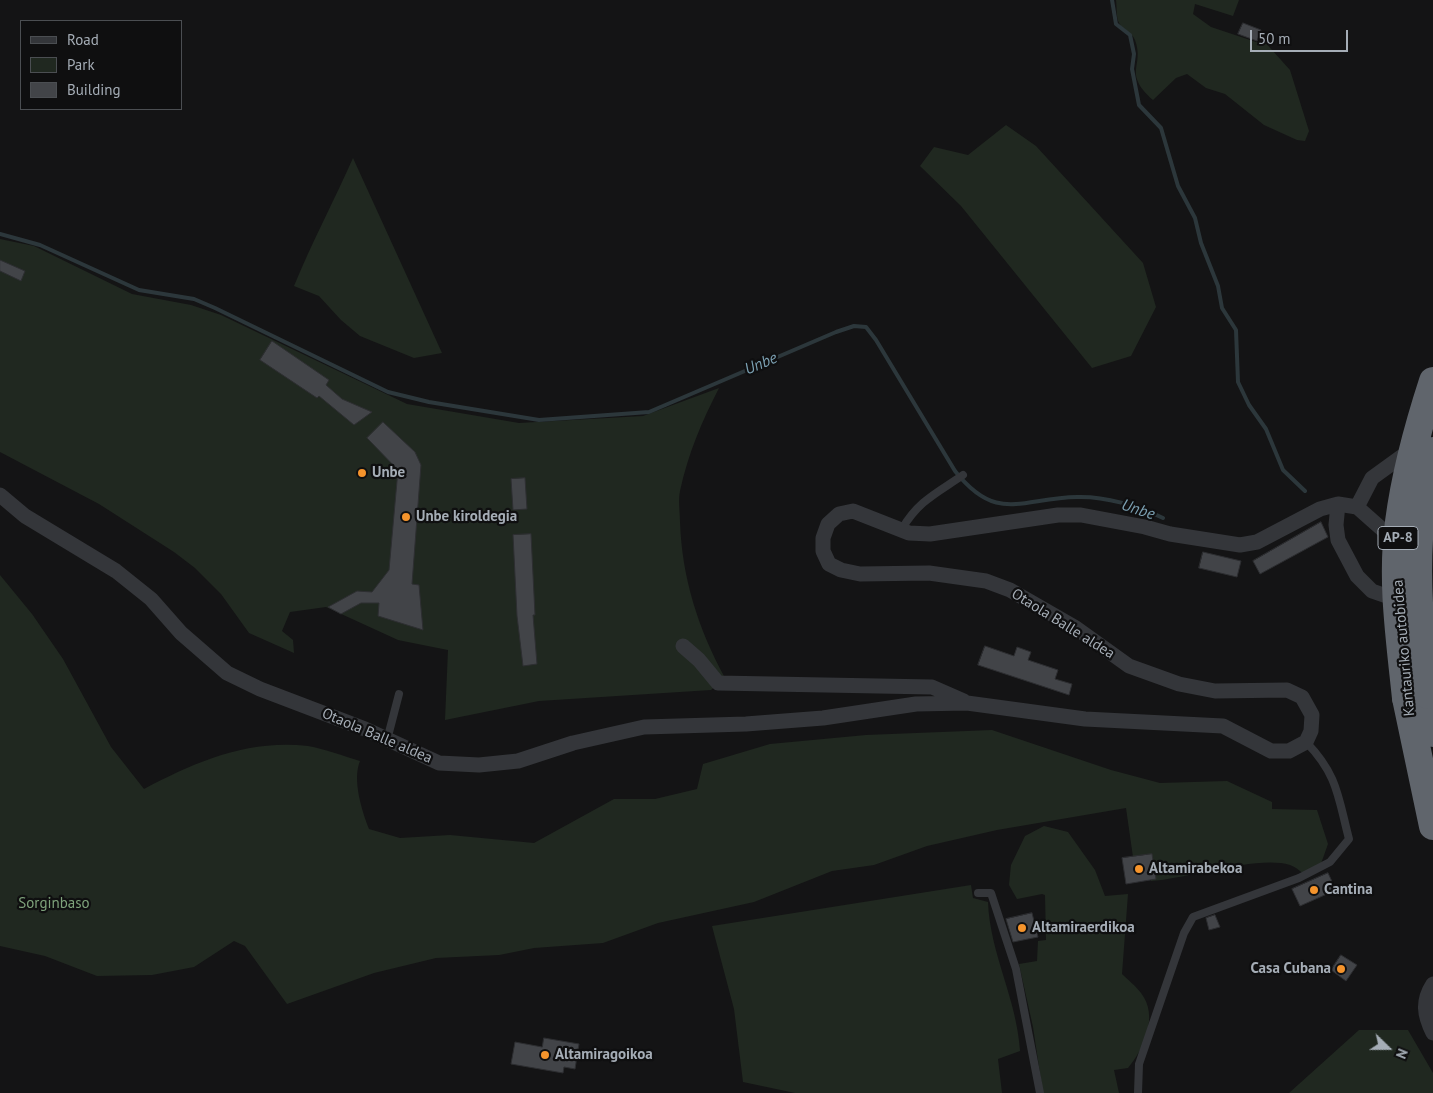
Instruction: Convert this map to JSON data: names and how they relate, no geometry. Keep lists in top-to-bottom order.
{
  "streets": {
    "highway": ["AP-8", "Kantauriko autobidea"],
    "street": ["Otaola Balle aldea"]
  },
  "water": ["Unbe"],
  "parks": ["Sorginbaso"],
  "places": [
    "Unbe",
    "Unbe kiroldegia",
    "Altamirabekoa",
    "Cantina",
    "Altamiraerdikoa",
    "Casa Cubana",
    "Altamiragoikoa"
  ],
  "legend": ["Road", "Park", "Building"],
  "scale_bar": "50 m",
  "north": "right"
}
